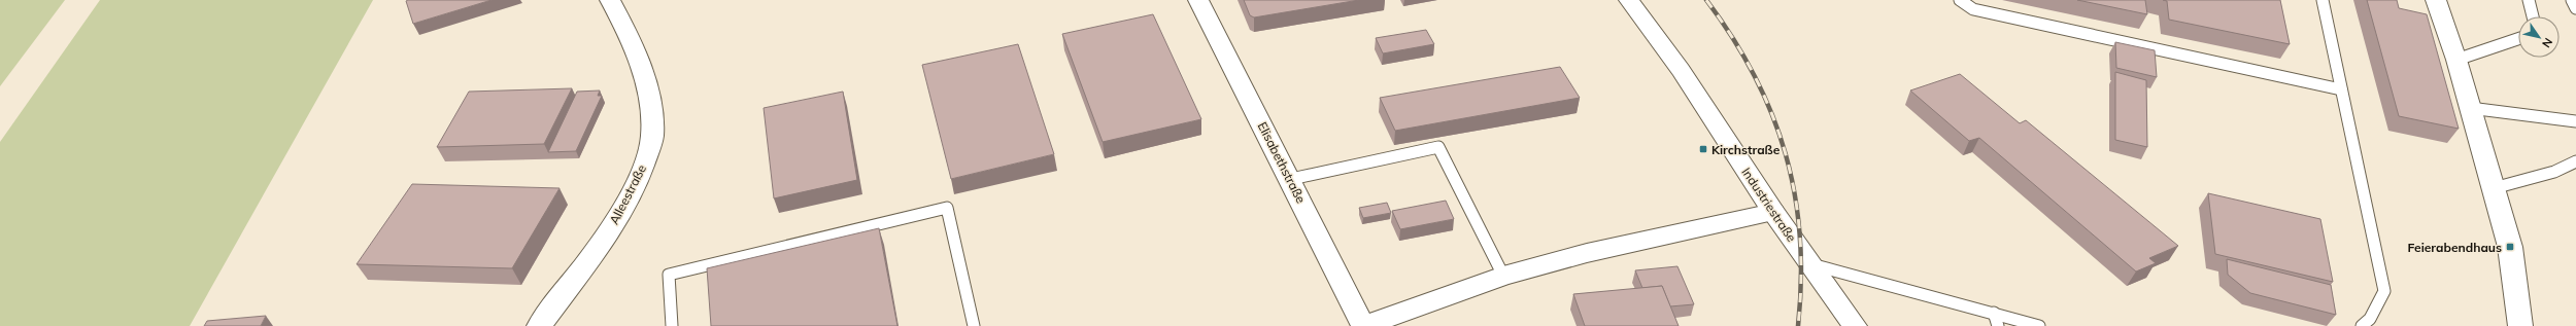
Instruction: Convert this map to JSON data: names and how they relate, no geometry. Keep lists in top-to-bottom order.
{
  "streets": {
    "street": ["Elisabethstraße", "Alleestraße", "Industriestraße"]
  },
  "places": {
    "transit": ["Kirchstraße", "Feierabendhaus"]
  },
  "north": "bottom right"
}
